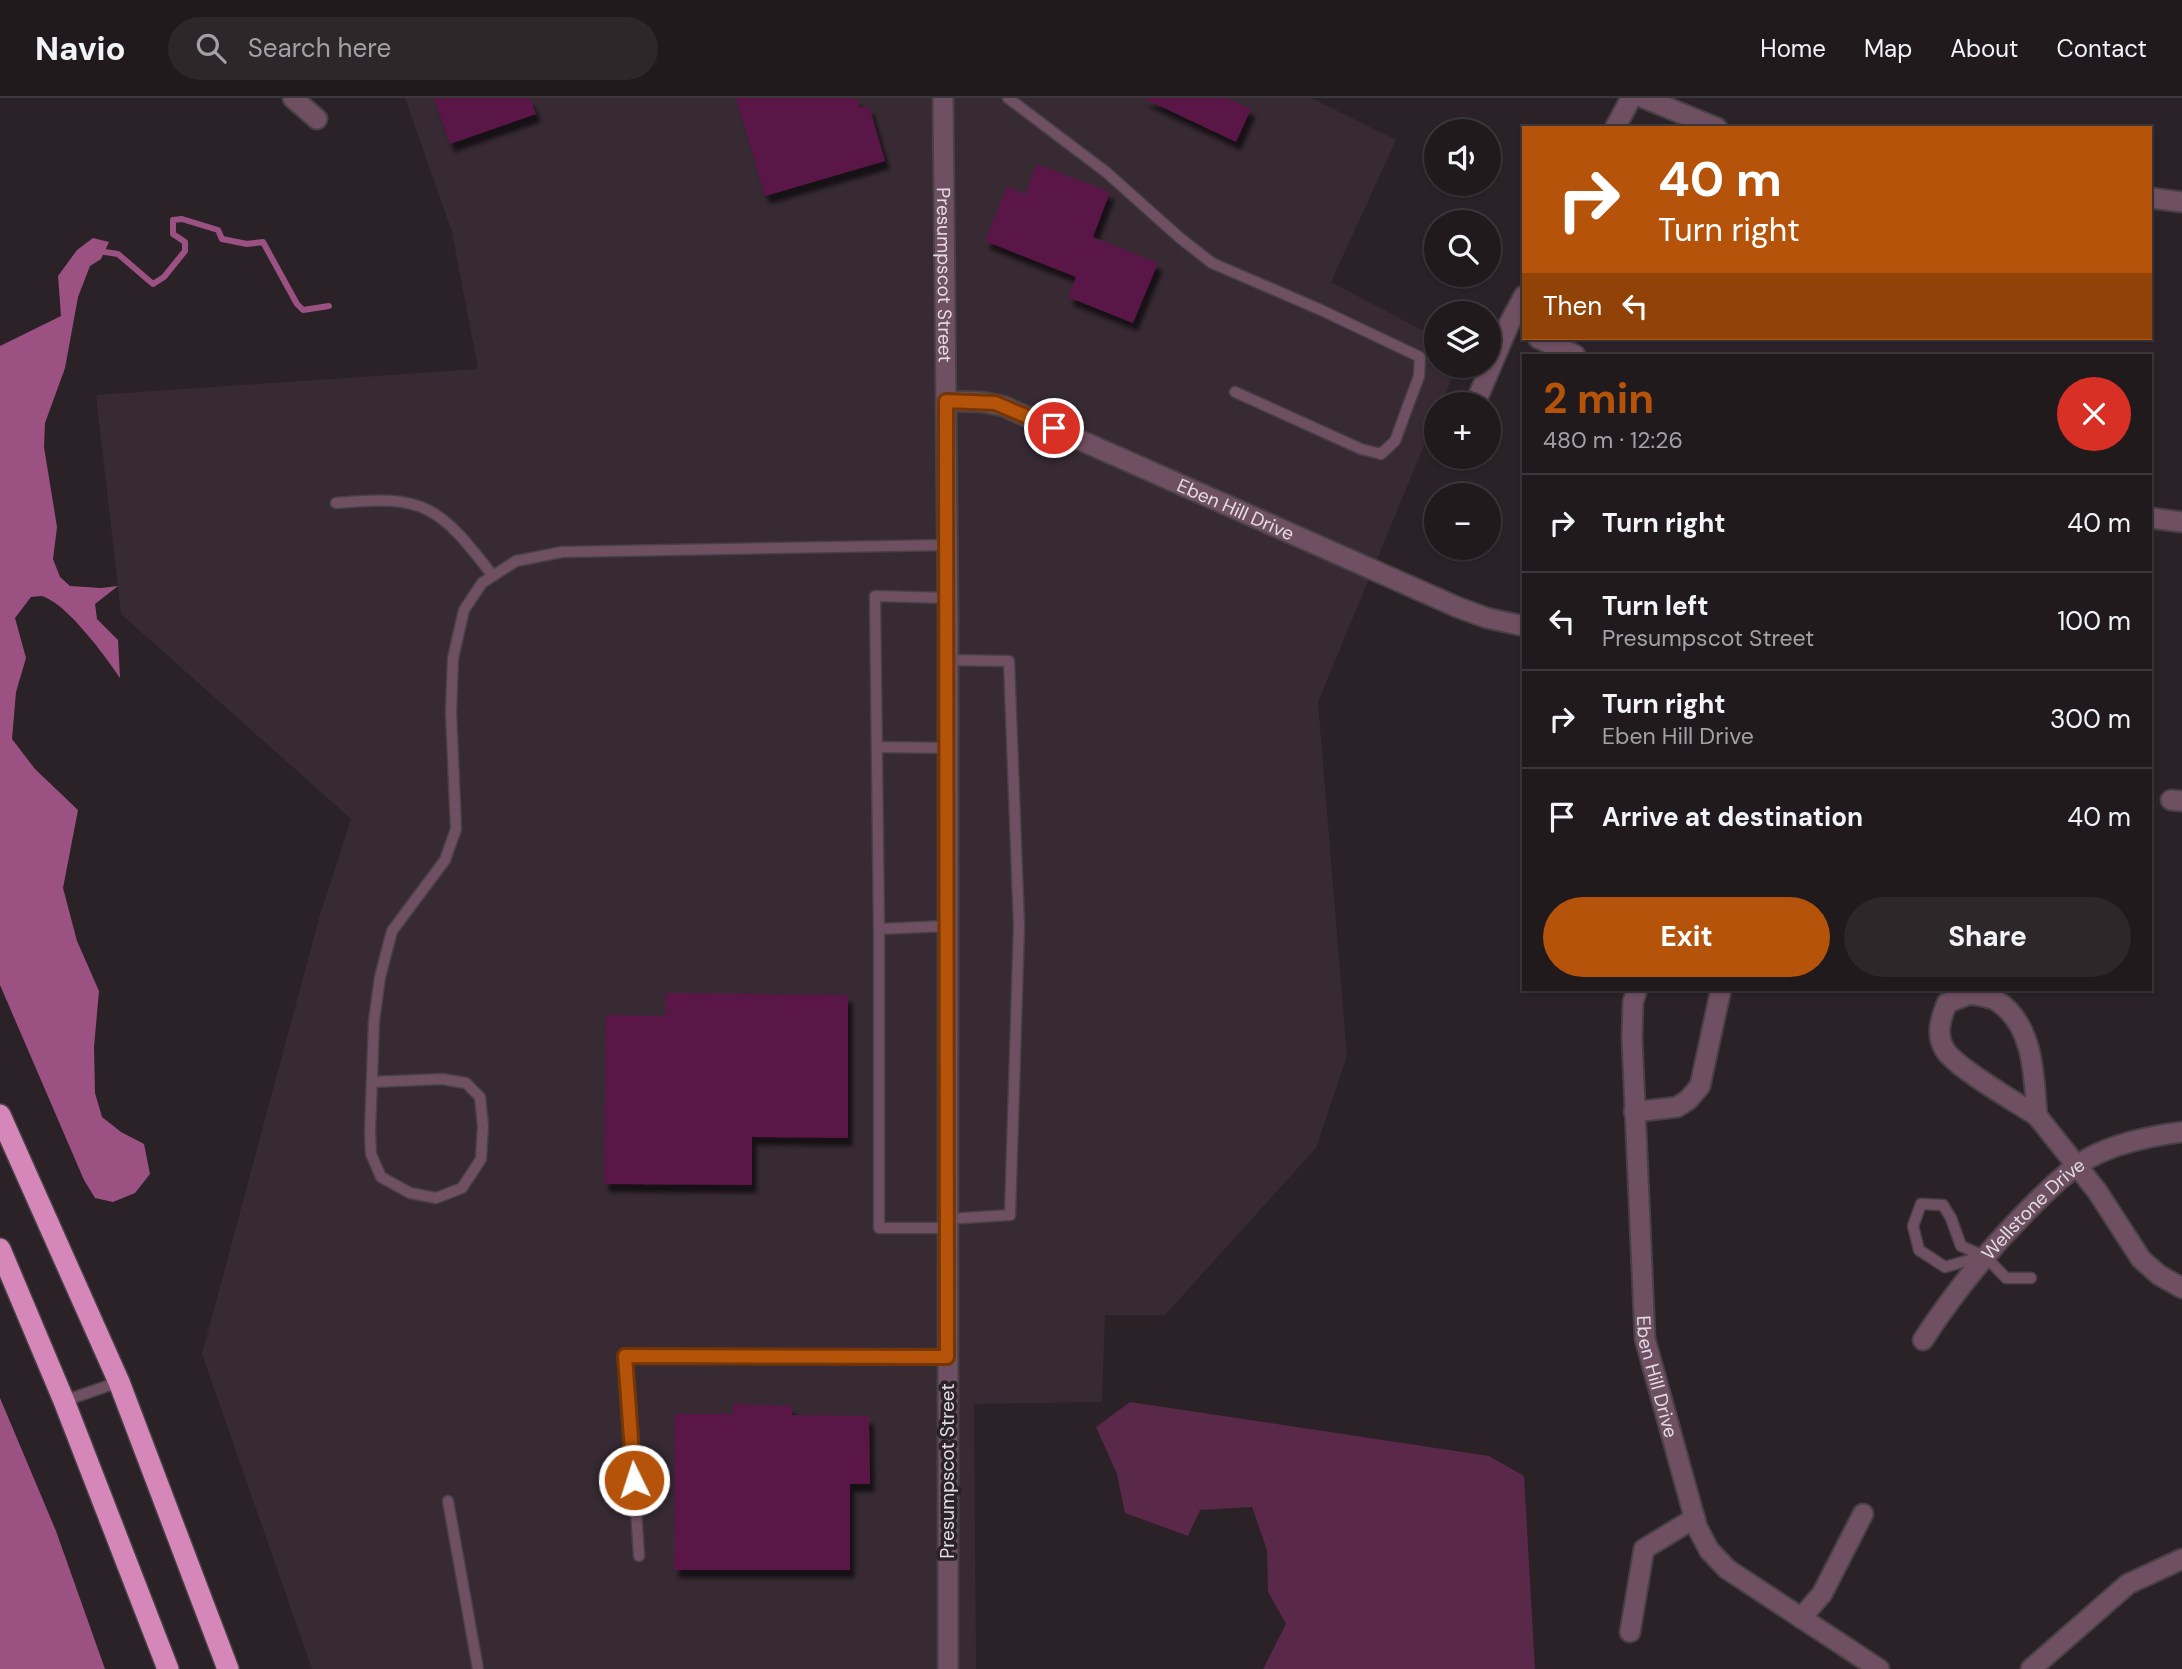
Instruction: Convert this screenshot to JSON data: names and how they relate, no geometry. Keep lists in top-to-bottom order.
{
  "streets": {
    "street": ["Presumpscot Street", "Eben Hill Drive", "Wellstone Drive"]
  },
  "crossings": [
    ["Presumpscot Street", "Eben Hill Drive"]
  ],
  "page": {
    "header": "Navio",
    "search": "Search here",
    "nav": [
      "Home",
      "Map",
      "About",
      "Contact"
    ],
    "map_buttons": ["+", "−"],
    "turn": ["40 m", "Turn right"],
    "then": "Then",
    "heading": ["2 min", "480 m · 12:26"],
    "list": [
      {
        "name": "Turn right",
        "value": "40 m"
      },
      {
        "name": "Turn left",
        "note": "Presumpscot Street",
        "value": "100 m"
      },
      {
        "name": "Turn right",
        "note": "Eben Hill Drive",
        "value": "300 m"
      },
      {
        "name": "Arrive at destination",
        "value": "40 m"
      }
    ],
    "buttons": ["Exit", "Share"]
  }
}
